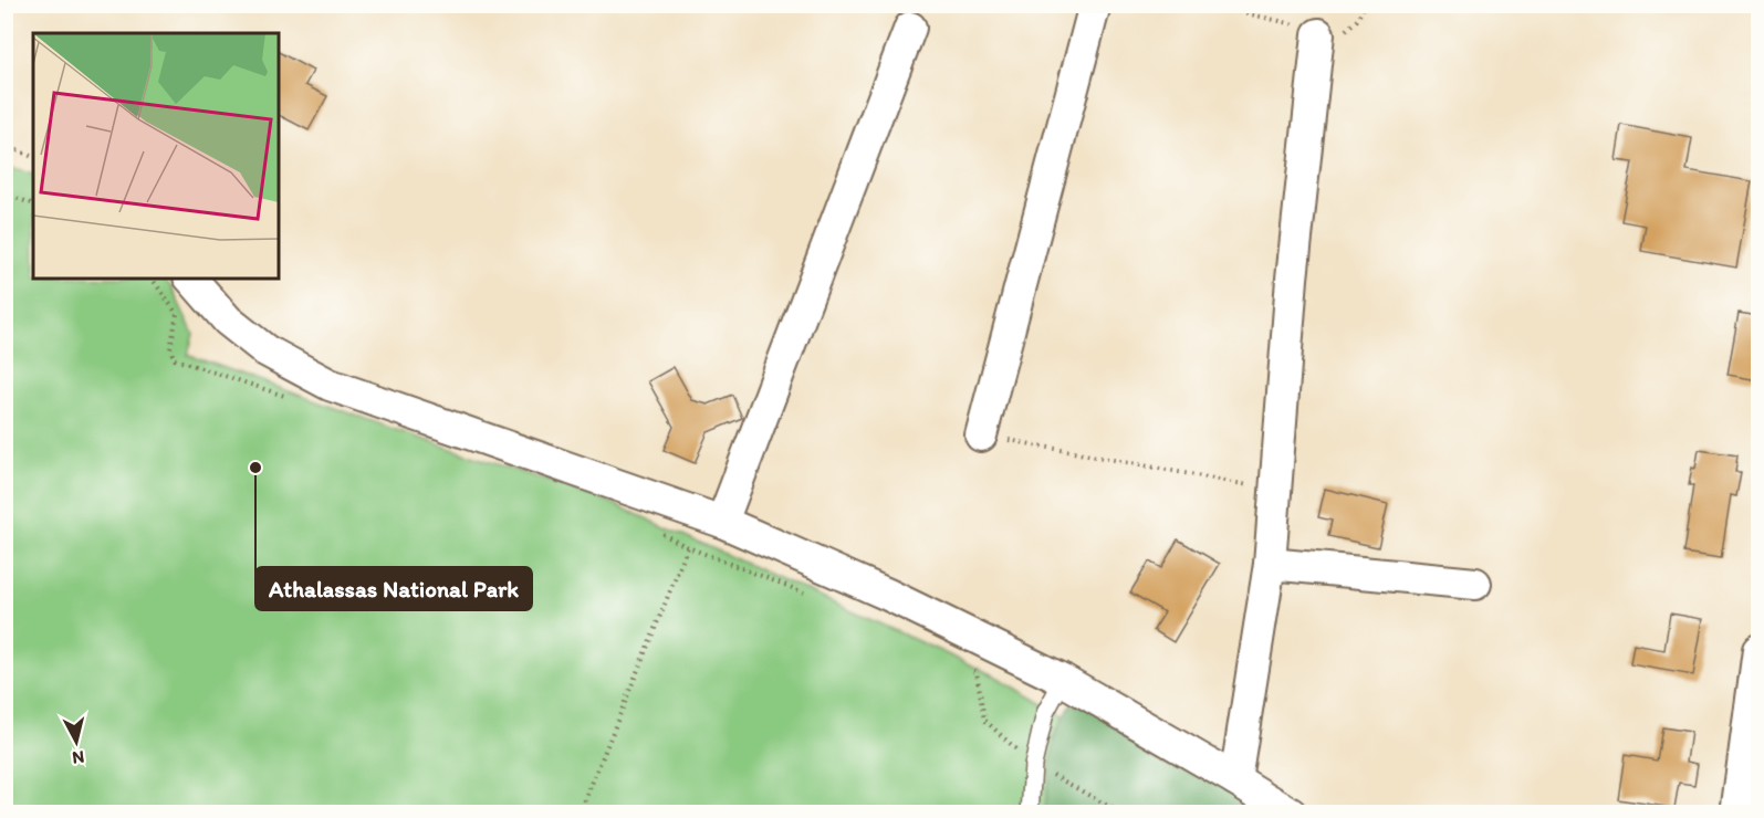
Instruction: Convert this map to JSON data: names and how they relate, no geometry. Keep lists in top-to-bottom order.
{
  "places": ["Athalassas National Park"],
  "north": "bottom"
}
